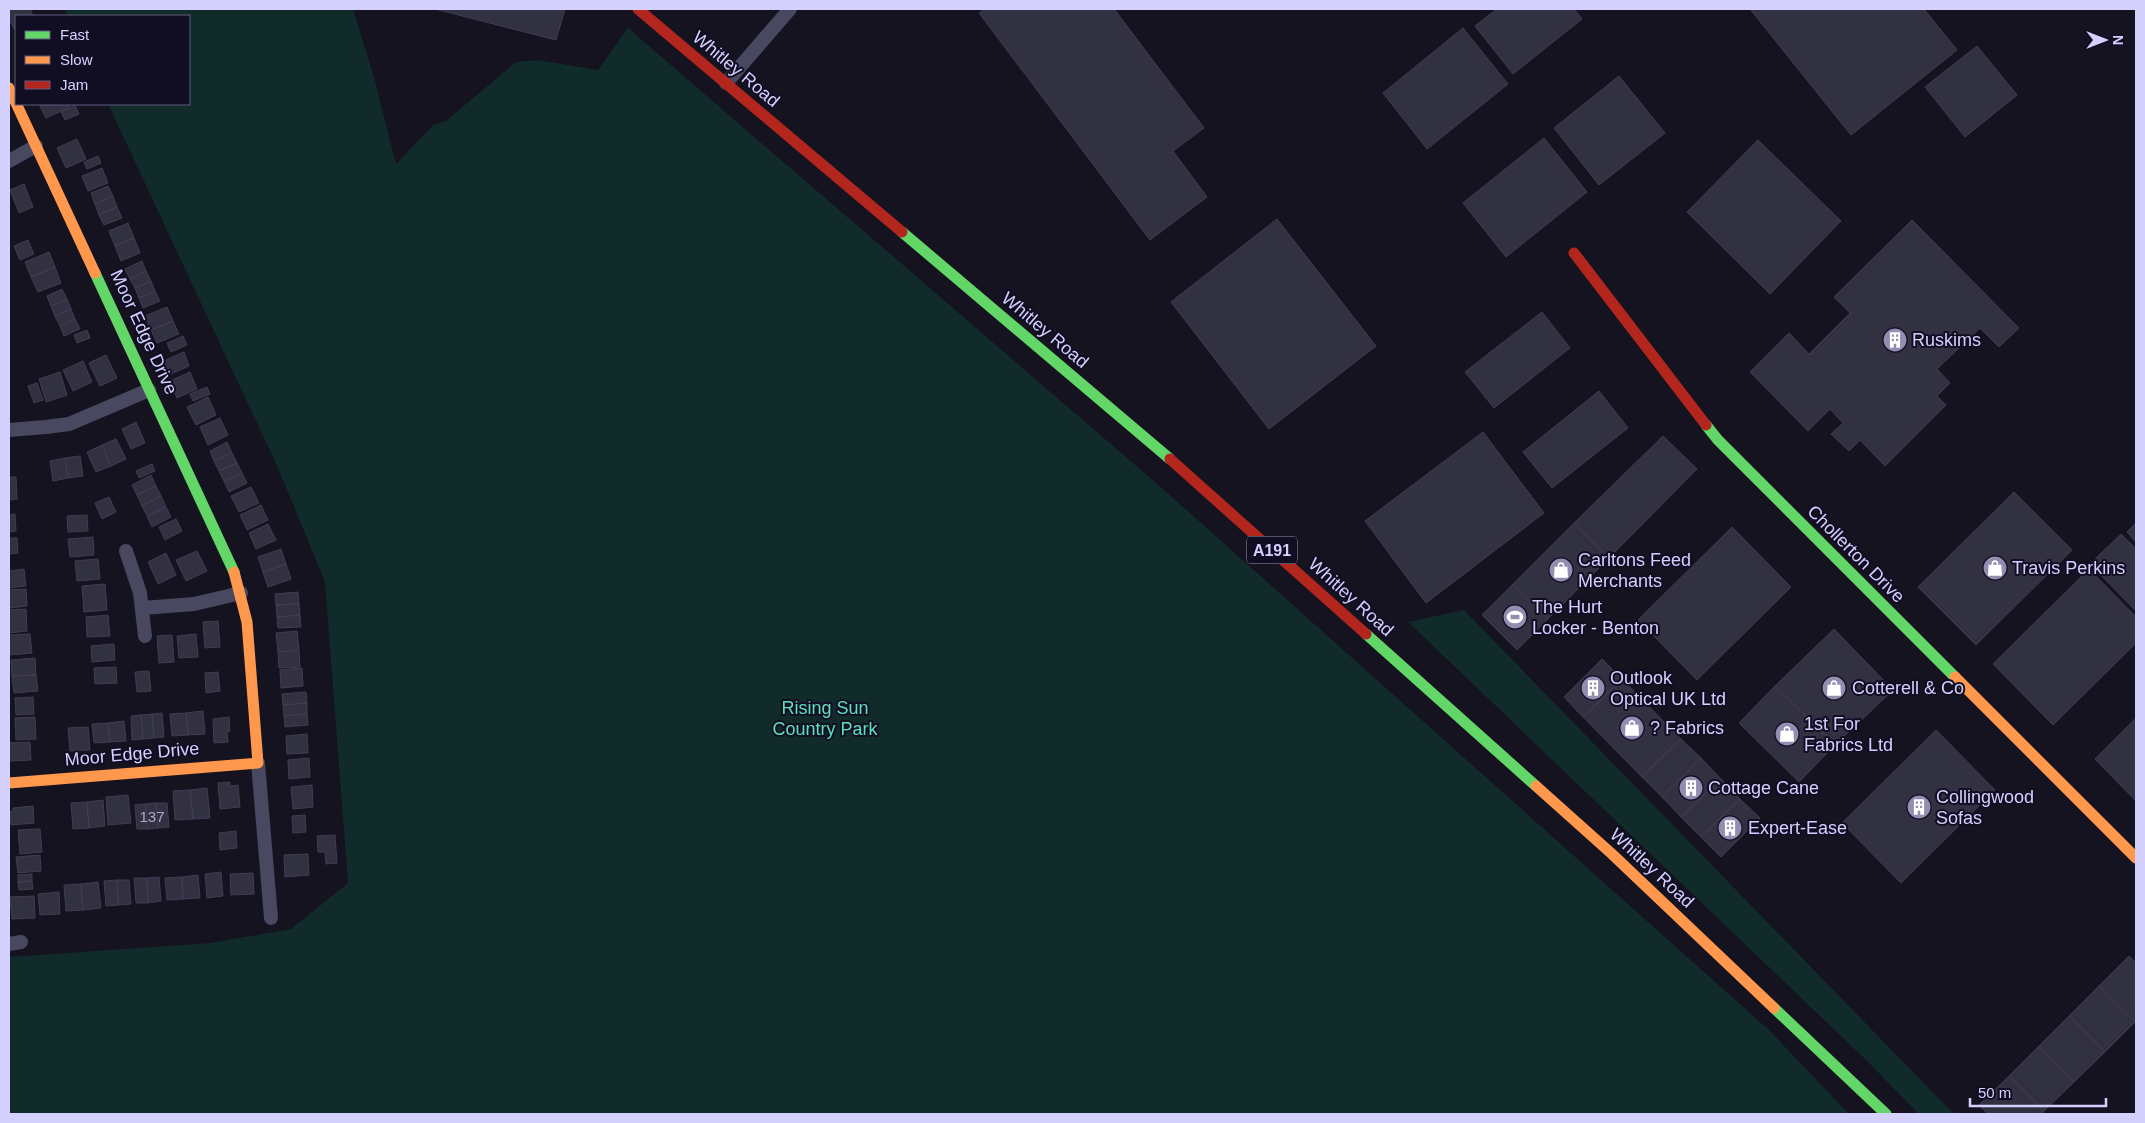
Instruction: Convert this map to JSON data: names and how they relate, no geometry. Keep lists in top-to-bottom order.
{
  "streets": {
    "street": [
      "Whitley Road",
      "Moor Edge Drive",
      "A191",
      "Chollerton Drive"
    ]
  },
  "parks": ["Rising Sun Country Park"],
  "places": {
    "building": [
      "Ruskims",
      "Outlook Optical UK Ltd",
      "Cottage Cane",
      "Collingwood Sofas",
      "Expert-Ease"
    ],
    "shop": [
      "Travis Perkins",
      "Carltons Feed Merchants",
      "Cotterell & Co",
      "? Fabrics",
      "1st For Fabrics Ltd"
    ],
    "sports": ["The Hurt Locker - Benton"]
  },
  "house_numbers": ["137"],
  "legend": ["Fast", "Slow", "Jam"],
  "scale_bar": "50 m",
  "north": "right"
}
